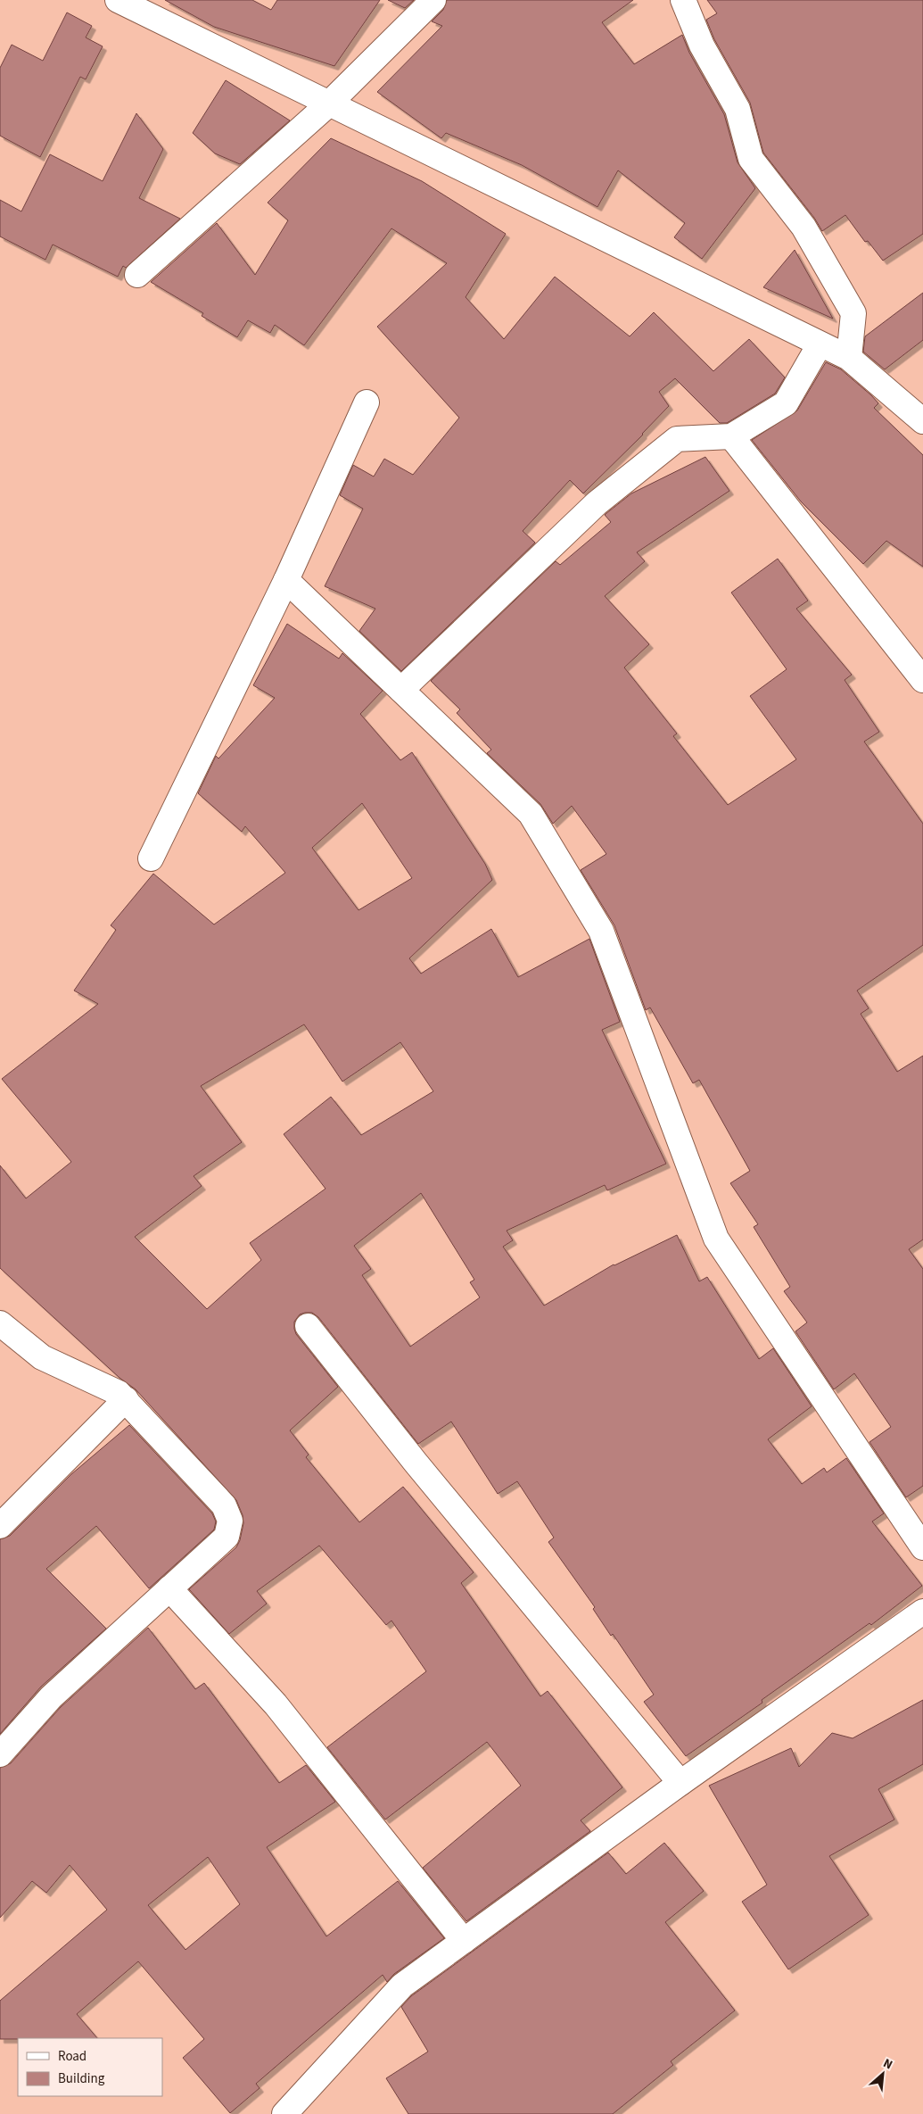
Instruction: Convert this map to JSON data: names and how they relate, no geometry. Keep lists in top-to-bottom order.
{
  "legend": ["Road", "Building"],
  "north": "top right"
}
